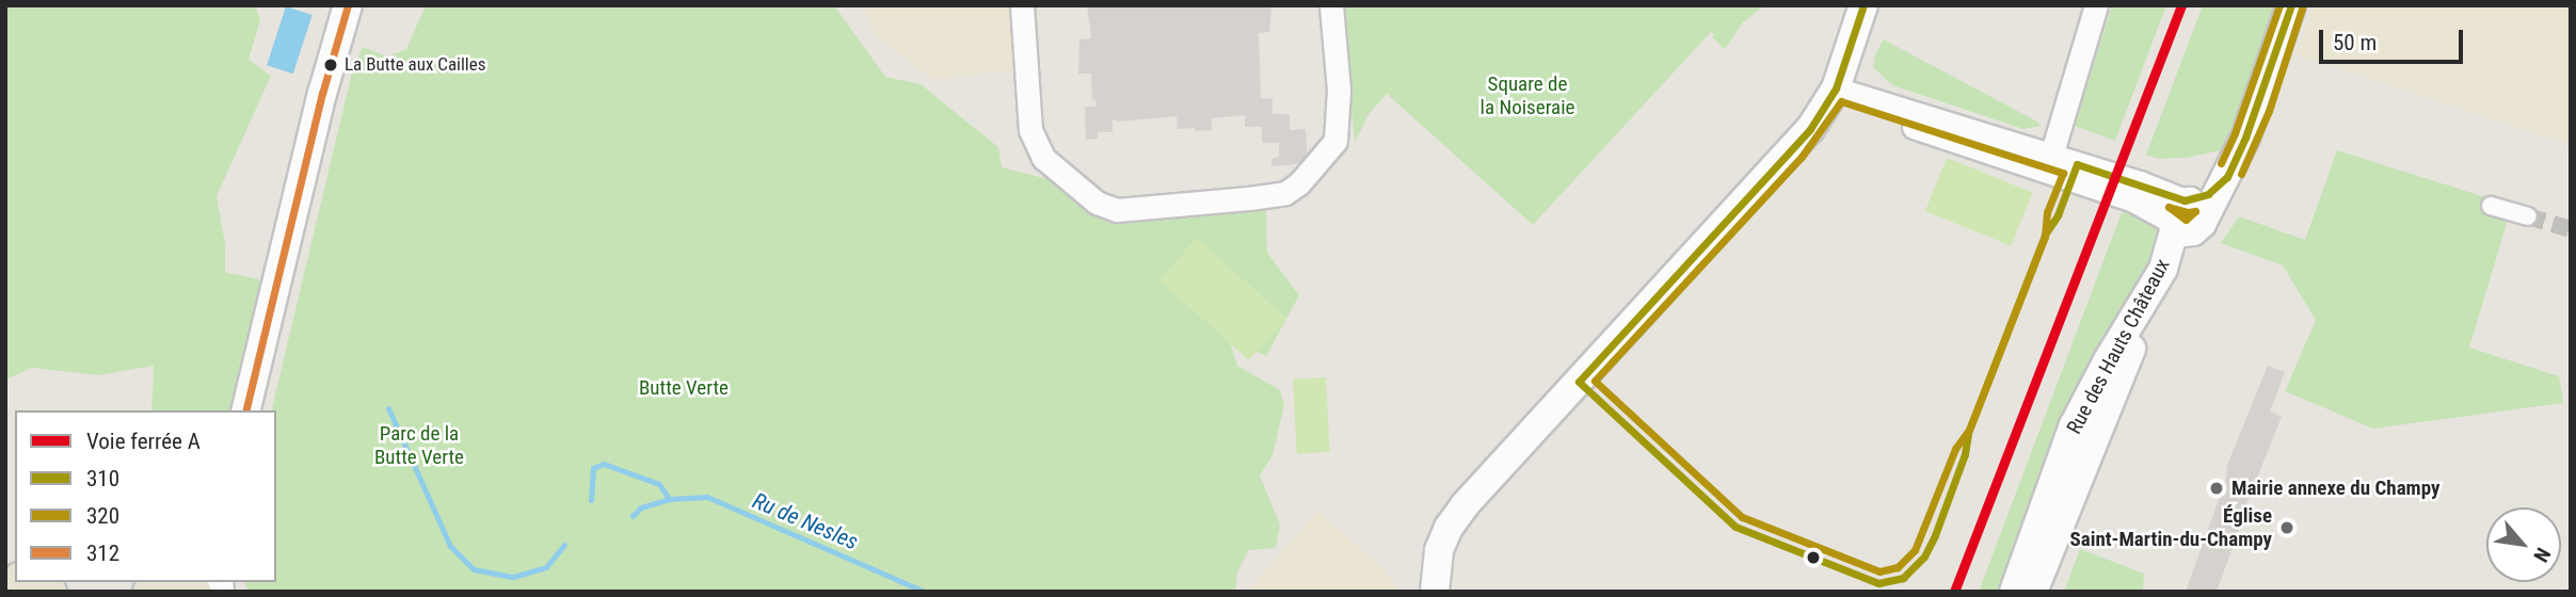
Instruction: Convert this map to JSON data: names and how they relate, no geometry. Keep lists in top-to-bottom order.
{
  "streets": {
    "street": ["Rue des Hauts Châteaux"]
  },
  "water": ["Ru de Nesles"],
  "parks": ["Square de la Noiseraie", "Butte Verte", "Parc de la Butte Verte"],
  "places": ["La Butte aux Cailles", "Mairie annexe du Champy", "Église Saint-Martin-du-Champy"],
  "lines": [
    "rail line A",
    "transit line 310",
    "transit line 320",
    "transit line 312"
  ],
  "legend": [
    "Voie ferrée A",
    "310",
    "320",
    "312"
  ],
  "scale_bar": "50 m",
  "north": "bottom right"
}
